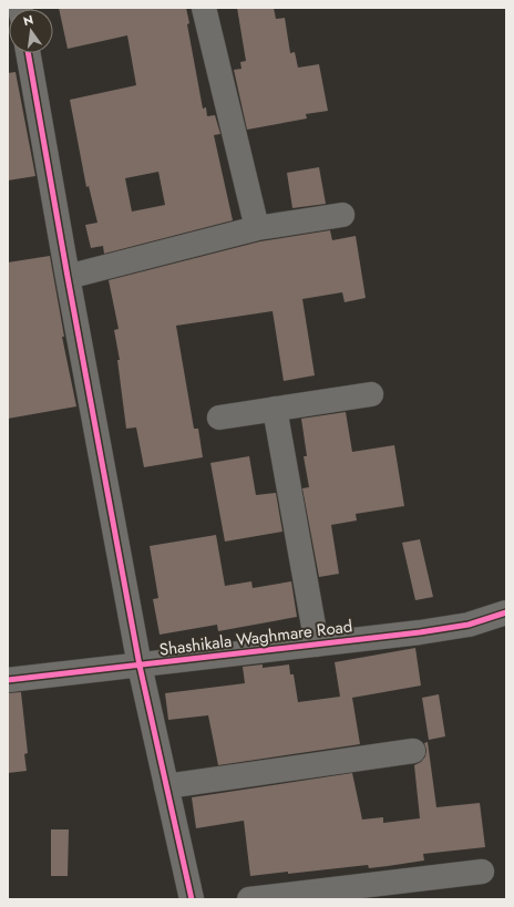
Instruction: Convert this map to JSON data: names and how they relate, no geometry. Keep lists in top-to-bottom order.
{
  "streets": {
    "street": ["Shashikala Waghmare Road"]
  },
  "north": "top"
}
